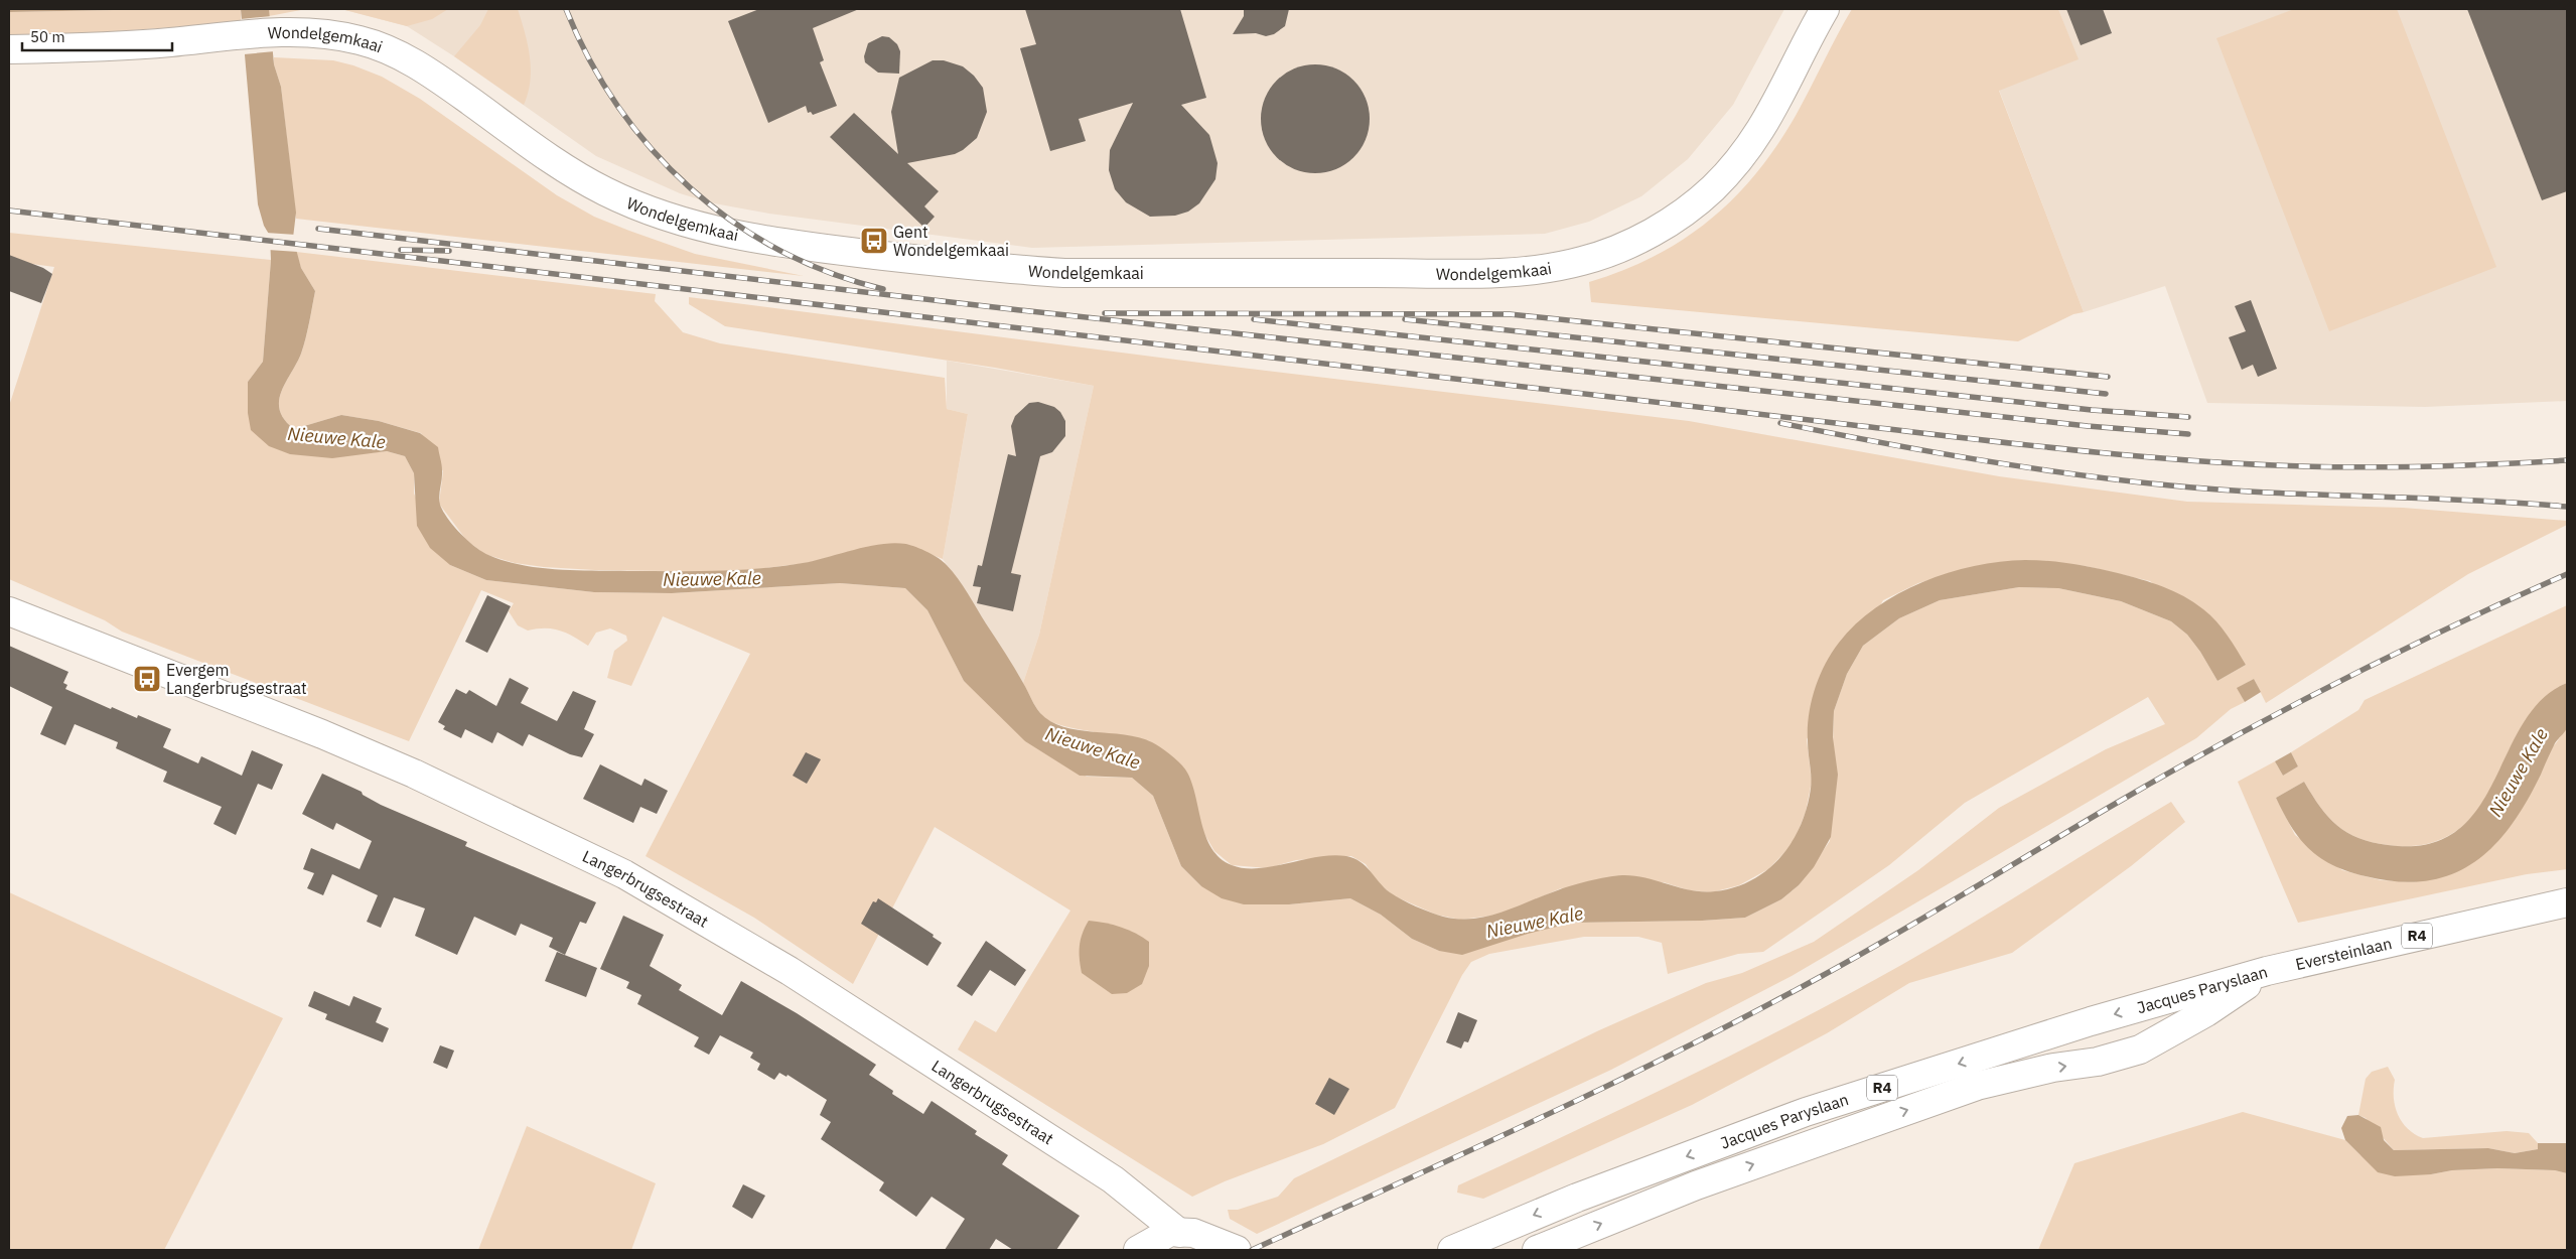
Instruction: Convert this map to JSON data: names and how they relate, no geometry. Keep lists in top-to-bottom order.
{
  "streets": {
    "main road": [
      "Wondelgemkaai",
      "Langerbrugsestraat",
      "R4",
      "Eversteinlaan",
      "Jacques Paryslaan"
    ]
  },
  "crossings": [
    ["Eversteinlaan", "Jacques Paryslaan"]
  ],
  "water": ["Nieuwe Kale"],
  "places": {
    "bus stop": ["Gent Wondelgemkaai", "Evergem Langerbrugsestraat"]
  },
  "scale_bar": "50 m"
}
